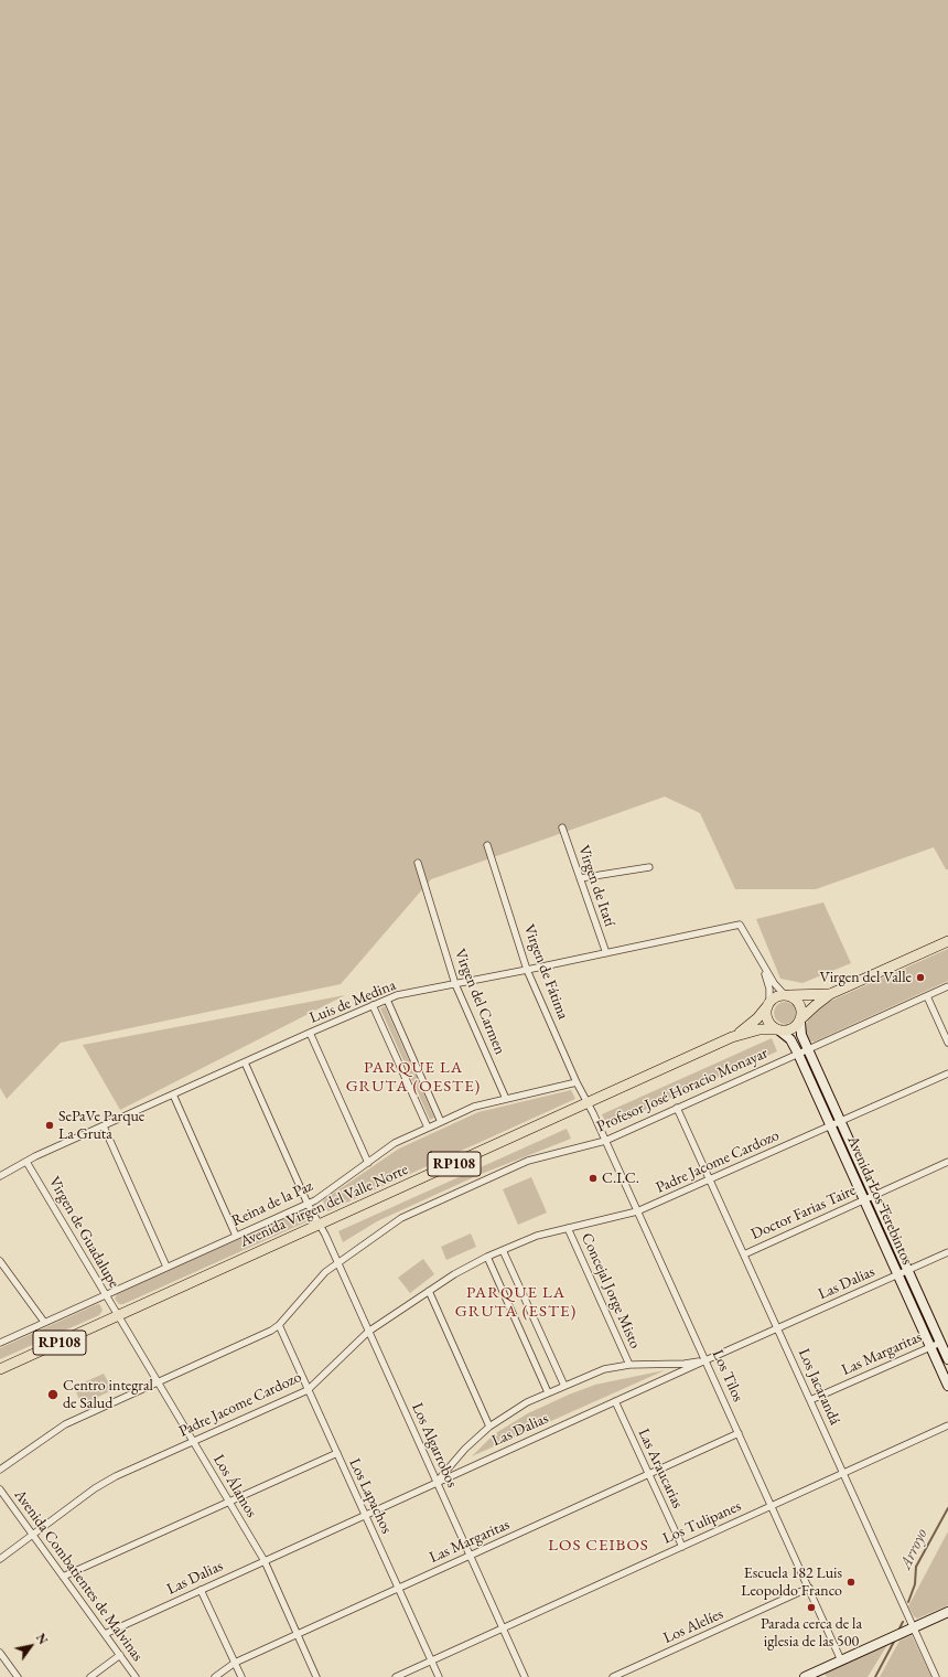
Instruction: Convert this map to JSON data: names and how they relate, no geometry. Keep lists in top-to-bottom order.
{
  "streets": {
    "main road": ["RP108", "Avenida Los Terebintos", "Avenida Virgen del Valle Norte"],
    "street": [
      "Virgen de Itatí",
      "Virgen de Fátima",
      "Luis de Medina",
      "Virgen del Carmen",
      "Profesor José Horacio Monayar",
      "Padre Jacome Cardozo",
      "Reina de la Paz",
      "Doctor Farias Taire",
      "Virgen de Guadalupe",
      "Las Dalias",
      "Concejal Jorge Misto",
      "Las Margaritas",
      "Los Tilos",
      "Los Jacarandá",
      "Los Algarrobos",
      "Las Araucarias",
      "Los Álamos",
      "Los Lapachos",
      "Los Tulipanes",
      "Avenida Combatientes de Malvinas",
      "Los Alelíes"
    ]
  },
  "crossings": [
    ["Virgen de Itatí", "Luis de Medina"],
    ["Virgen de Fátima", "Luis de Medina"],
    ["Virgen de Fátima", "Reina de la Paz"],
    ["Virgen de Fátima", "Avenida Virgen del Valle Norte"],
    ["Virgen de Fátima", "Los Tilos"],
    ["Luis de Medina", "Virgen del Carmen"],
    ["Luis de Medina", "Virgen de Guadalupe"],
    ["Luis de Medina", "Los Algarrobos"],
    ["Virgen del Carmen", "Reina de la Paz"],
    ["Profesor José Horacio Monayar", "Avenida Los Terebintos"],
    ["Profesor José Horacio Monayar", "Los Tilos"],
    ["Profesor José Horacio Monayar", "Los Jacarandá"],
    ["Profesor José Horacio Monayar", "Los Algarrobos"],
    ["Profesor José Horacio Monayar", "Los Álamos"],
    ["Profesor José Horacio Monayar", "Los Lapachos"],
    ["Padre Jacome Cardozo", "Avenida Los Terebintos"],
    ["Padre Jacome Cardozo", "Concejal Jorge Misto"],
    ["Padre Jacome Cardozo", "Los Tilos"],
    ["Padre Jacome Cardozo", "Los Jacarandá"],
    ["Padre Jacome Cardozo", "Los Algarrobos"],
    ["Padre Jacome Cardozo", "Los Álamos"],
    ["Padre Jacome Cardozo", "Los Lapachos"],
    ["Padre Jacome Cardozo", "Avenida Combatientes de Malvinas"],
    ["RP108", "Avenida Los Terebintos"],
    ["RP108", "Avenida Virgen del Valle Norte"],
    ["Avenida Los Terebintos", "Avenida Virgen del Valle Norte"],
    ["Avenida Los Terebintos", "Doctor Farias Taire"],
    ["Avenida Los Terebintos", "Las Dalias"],
    ["Avenida Los Terebintos", "Las Margaritas"],
    ["Reina de la Paz", "Virgen de Guadalupe"],
    ["Reina de la Paz", "Los Algarrobos"],
    ["Avenida Virgen del Valle Norte", "Virgen de Guadalupe"],
    ["Avenida Virgen del Valle Norte", "Los Tilos"],
    ["Avenida Virgen del Valle Norte", "Los Algarrobos"],
    ["Avenida Virgen del Valle Norte", "Los Álamos"],
    ["Doctor Farias Taire", "Los Jacarandá"],
    ["Virgen de Guadalupe", "Los Álamos"],
    ["Las Dalias", "Los Tilos"],
    ["Las Dalias", "Los Jacarandá"],
    ["Las Dalias", "Los Algarrobos"],
    ["Las Dalias", "Las Araucarias"],
    ["Las Dalias", "Los Álamos"],
    ["Las Dalias", "Los Lapachos"],
    ["Las Dalias", "Avenida Combatientes de Malvinas"],
    ["Las Margaritas", "Los Tilos"],
    ["Las Margaritas", "Los Jacarandá"],
    ["Las Margaritas", "Los Algarrobos"],
    ["Las Margaritas", "Las Araucarias"],
    ["Las Margaritas", "Los Álamos"],
    ["Las Margaritas", "Los Lapachos"],
    ["Los Tilos", "Los Tulipanes"],
    ["Los Tilos", "Los Alelíes"],
    ["Los Jacarandá", "Los Tulipanes"],
    ["Los Algarrobos", "Los Tulipanes"],
    ["Las Araucarias", "Los Tulipanes"],
    ["Los Lapachos", "Los Tulipanes"]
  ],
  "districts": ["PARQUE LA GRUTA (OESTE)", "PARQUE LA GRUTA (ESTE)", "LOS CEIBOS"],
  "water": ["Arroyo"],
  "places": [
    "Virgen del Valle",
    "SePaVe Parque La Gruta",
    "C.I.C.",
    "Centro integral de Salud",
    "Escuela 182 Luis Leopoldo Franco",
    "Parada cerca de la iglesia de las 500"
  ],
  "north": "top right"
}
